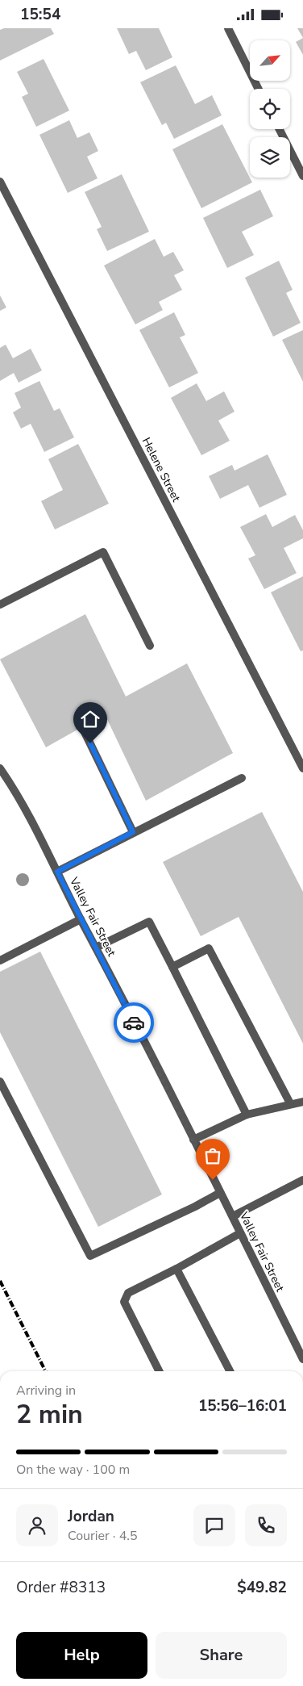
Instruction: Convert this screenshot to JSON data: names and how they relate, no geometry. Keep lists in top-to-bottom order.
{
  "streets": {
    "street": ["Helene Street", "Valley Fair Street"]
  },
  "north": "top right",
  "page": {
    "status": "15:54",
    "heading": ["2 min", "Arriving in", "15:56–16:01"],
    "panel": [
      "Jordan",
      "Courier · 4.5",
      "Order #8313",
      "$49.82"
    ],
    "bar": "On the way · 100 m",
    "buttons": ["Help", "Share"]
  }
}
